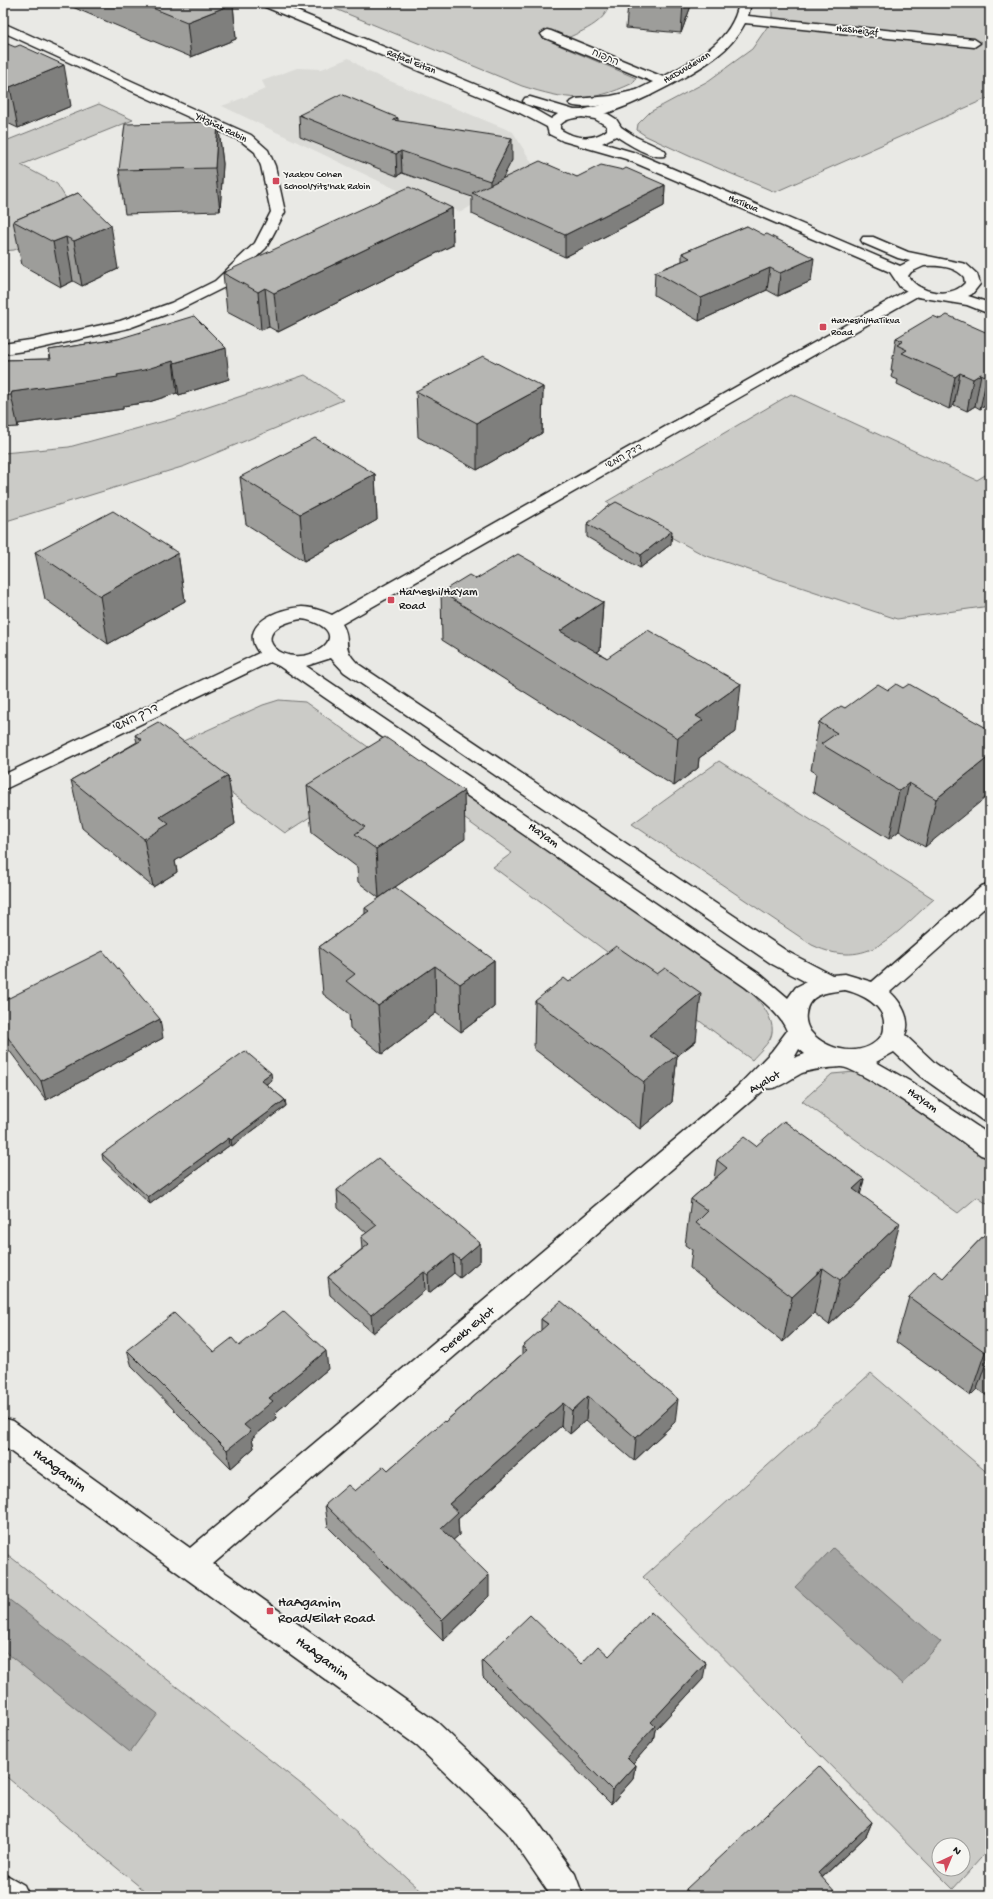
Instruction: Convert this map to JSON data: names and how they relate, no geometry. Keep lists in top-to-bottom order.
{
  "streets": {
    "street": [
      "HaSheizaf",
      "התפוח",
      "Rafael Eitan",
      "HaDuvdevan",
      "Yitzhak Rabin",
      "HaTikva",
      "דדך המשי",
      "דרך המשי",
      "HaYam",
      "Ayalot",
      "Derekh Eylot",
      "HaAgamim"
    ]
  },
  "crossings": [
    ["HaSheizaf", "HaDuvdevan"],
    ["התפוח", "HaDuvdevan"],
    ["Rafael Eitan", "HaDuvdevan"],
    ["Rafael Eitan", "HaTikva"],
    ["HaDuvdevan", "HaTikva"],
    ["HaTikva", "דדך המשי"],
    ["דדך המשי", "דרך המשי"],
    ["דדך המשי", "HaYam"],
    ["דרך המשי", "HaYam"],
    ["HaYam", "Ayalot"],
    ["Ayalot", "Derekh Eylot"],
    ["Derekh Eylot", "HaAgamim"]
  ],
  "places": {
    "transit": [
      "Yaakov Cohen School/Yits'hak Rabin",
      "HaMeshi/HaTikva Road",
      "HaMeshi/HaYam Road",
      "HaAgamim Road/Eilat Road"
    ]
  },
  "north": "top right"
}
